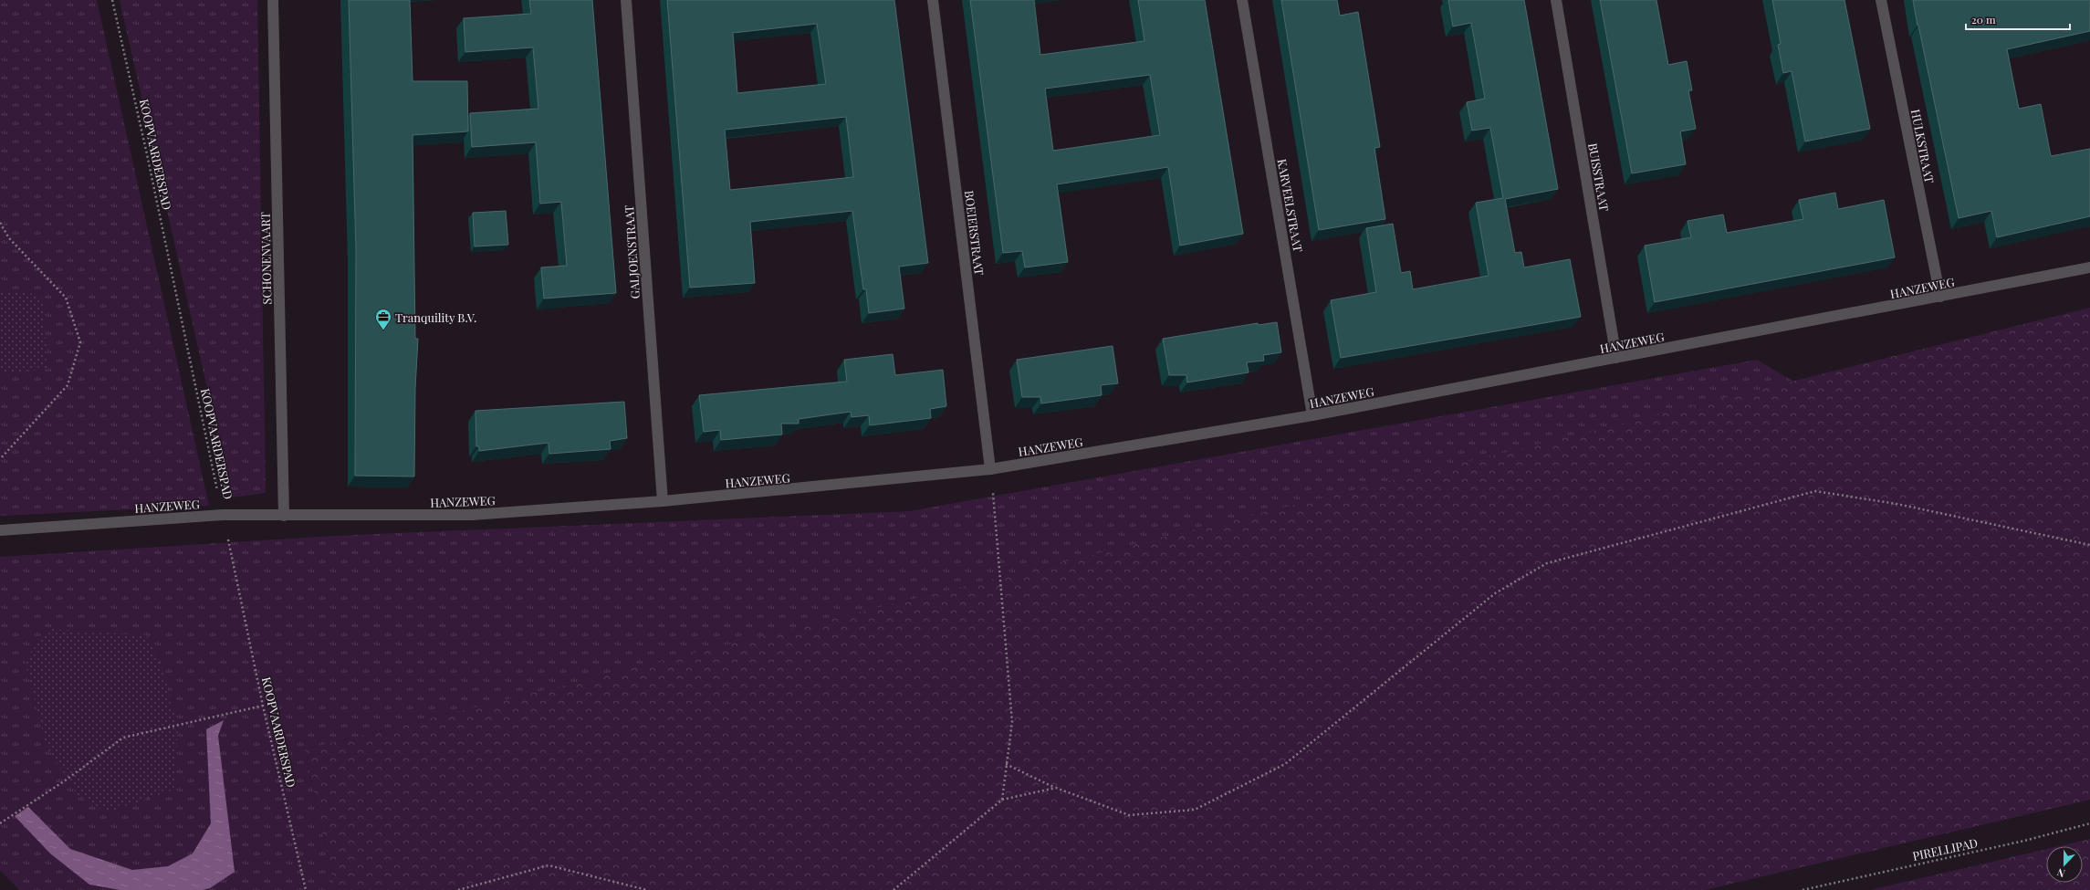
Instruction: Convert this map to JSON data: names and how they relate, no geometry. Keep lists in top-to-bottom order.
{
  "streets": {
    "street": [
      "HULKSTRAAT",
      "BUISSTRAAT",
      "KARVEELSTRAAT",
      "BOEIERSTRAAT",
      "GALJOENSTRAAT",
      "SCHONENVAART",
      "HANZEWEG"
    ],
    "path": ["KOOPVAARDERSPAD", "PIRELLIPAD"]
  },
  "crossings": [
    ["HULKSTRAAT", "HANZEWEG"],
    ["KOOPVAARDERSPAD", "HANZEWEG"],
    ["BUISSTRAAT", "HANZEWEG"],
    ["KARVEELSTRAAT", "HANZEWEG"],
    ["BOEIERSTRAAT", "HANZEWEG"],
    ["GALJOENSTRAAT", "HANZEWEG"],
    ["SCHONENVAART", "HANZEWEG"]
  ],
  "places": {
    "office": ["Tranquility B.V."]
  },
  "scale_bar": "20 m",
  "north": "bottom"
}
